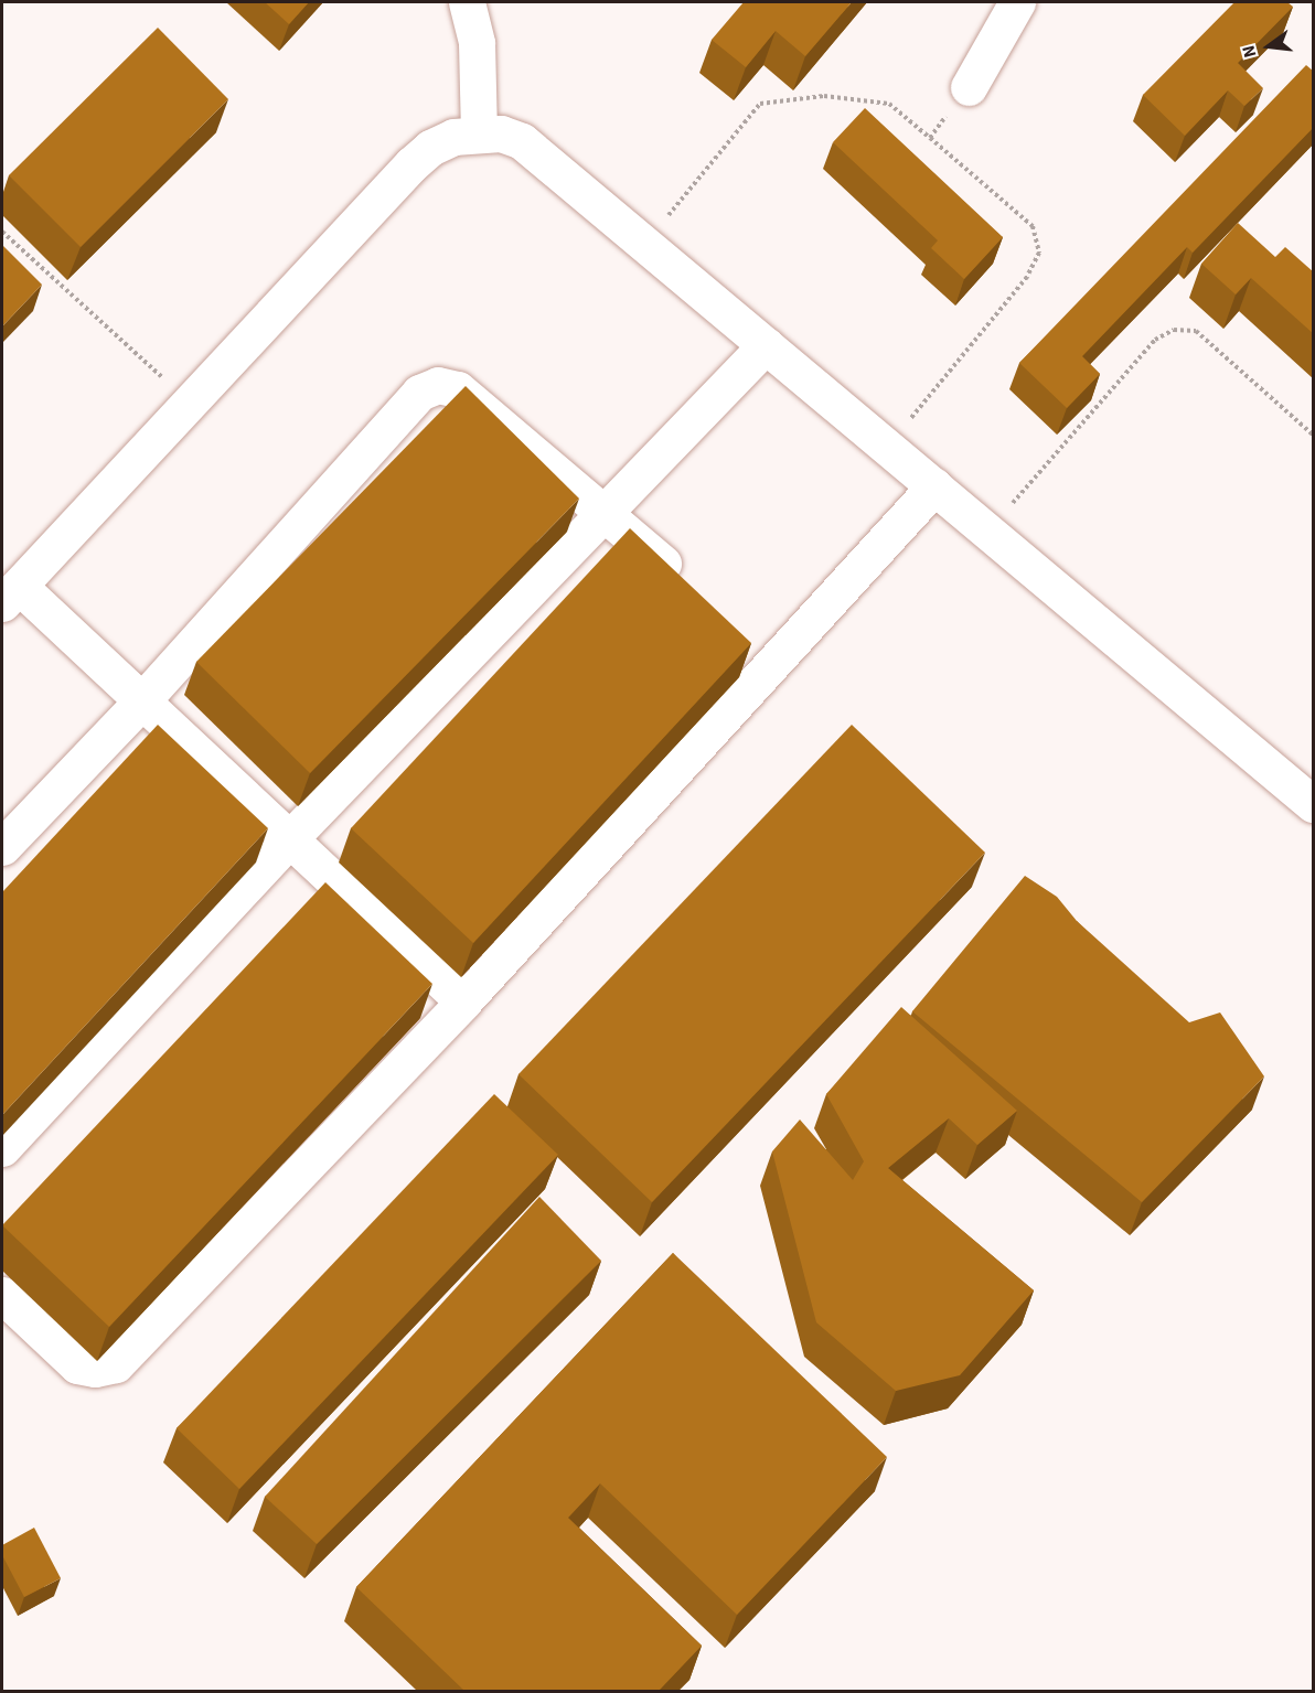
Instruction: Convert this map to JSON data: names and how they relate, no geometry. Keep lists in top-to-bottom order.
{
  "north": "left"
}
